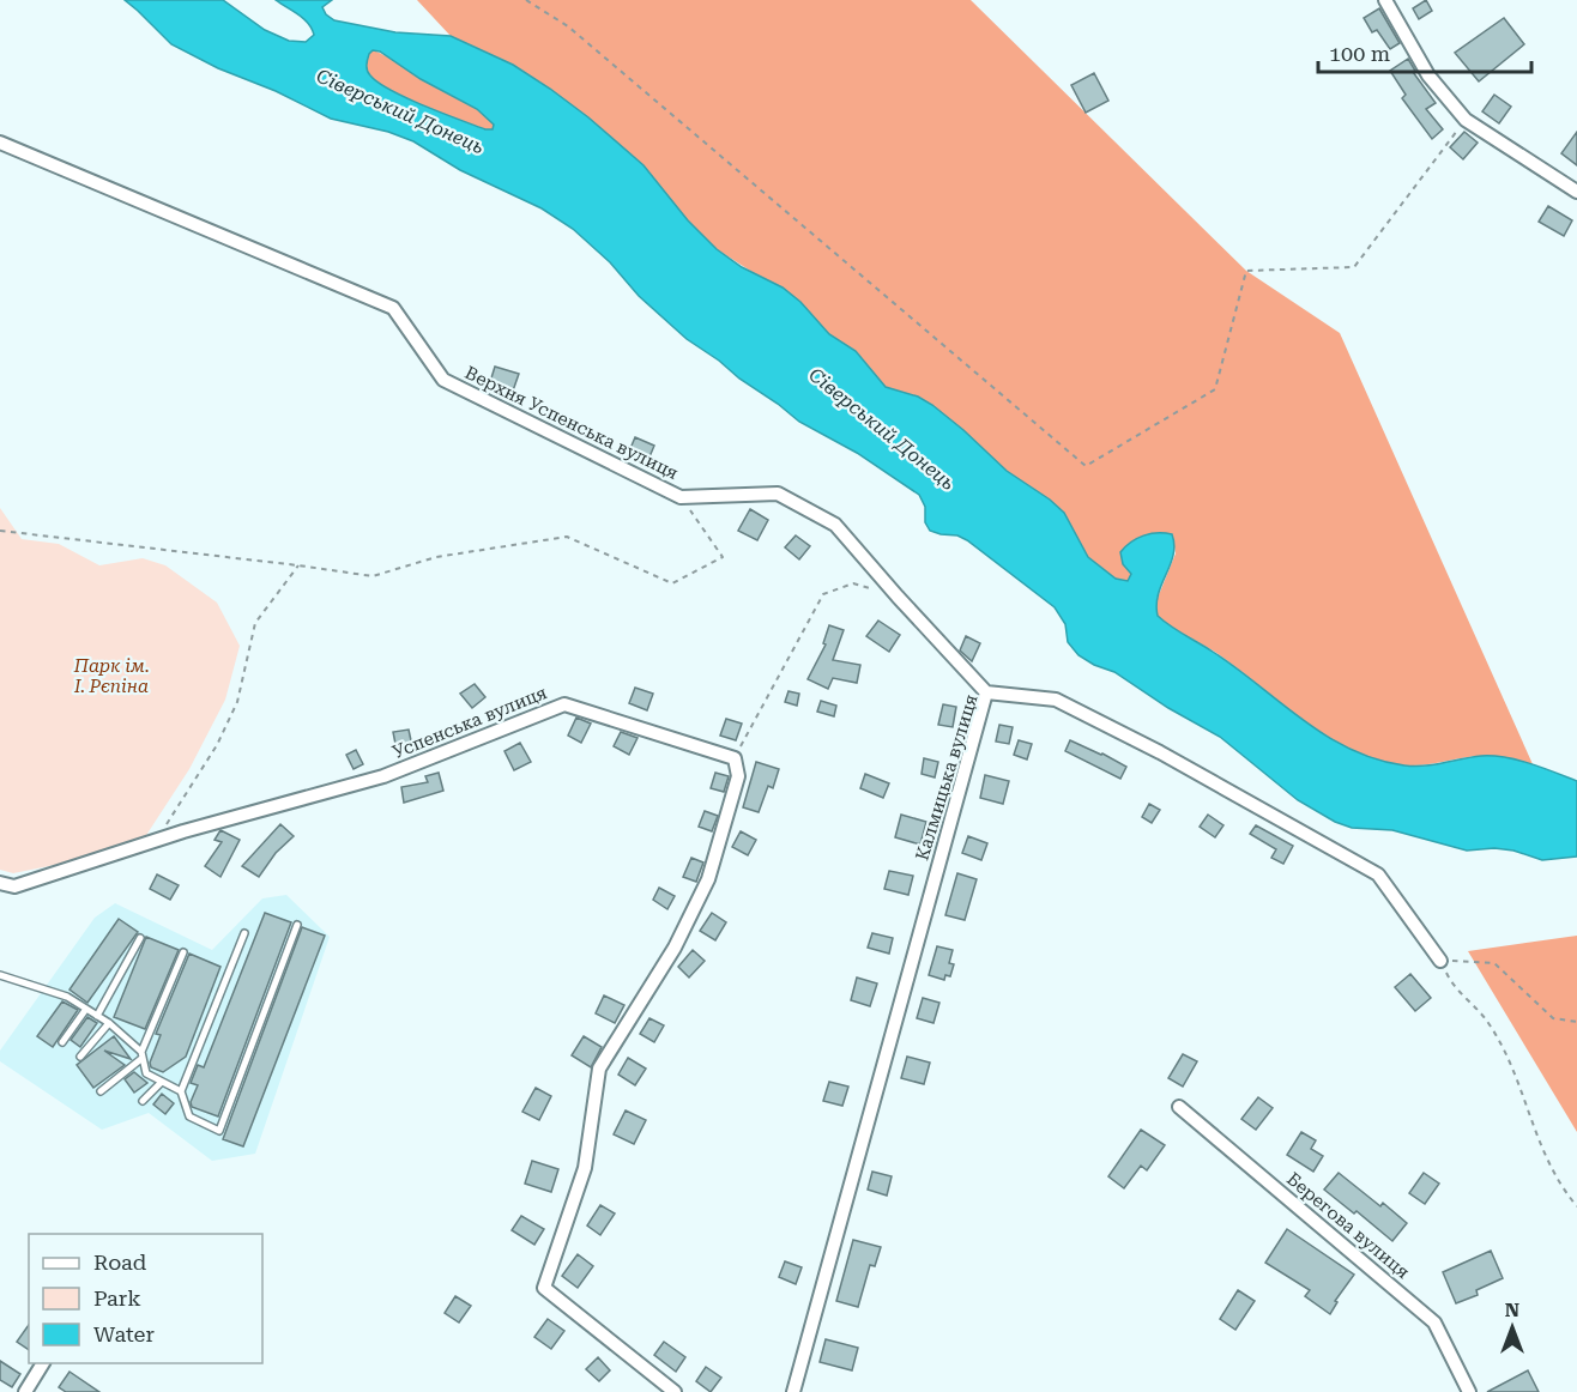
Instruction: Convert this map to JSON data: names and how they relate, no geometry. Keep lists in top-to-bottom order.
{
  "streets": {
    "street": [
      "Верхня Успенська вулиця",
      "Успенська вулиця",
      "Калмицька вулиця",
      "Берегова вулиця"
    ]
  },
  "crossings": [
    ["Верхня Успенська вулиця", "Калмицька вулиця"]
  ],
  "water": ["Сіверський Донець"],
  "parks": ["Парк ім. І. Рєпіна"],
  "legend": ["Road", "Park", "Water"],
  "scale_bar": "100 m",
  "north": "top"
}
